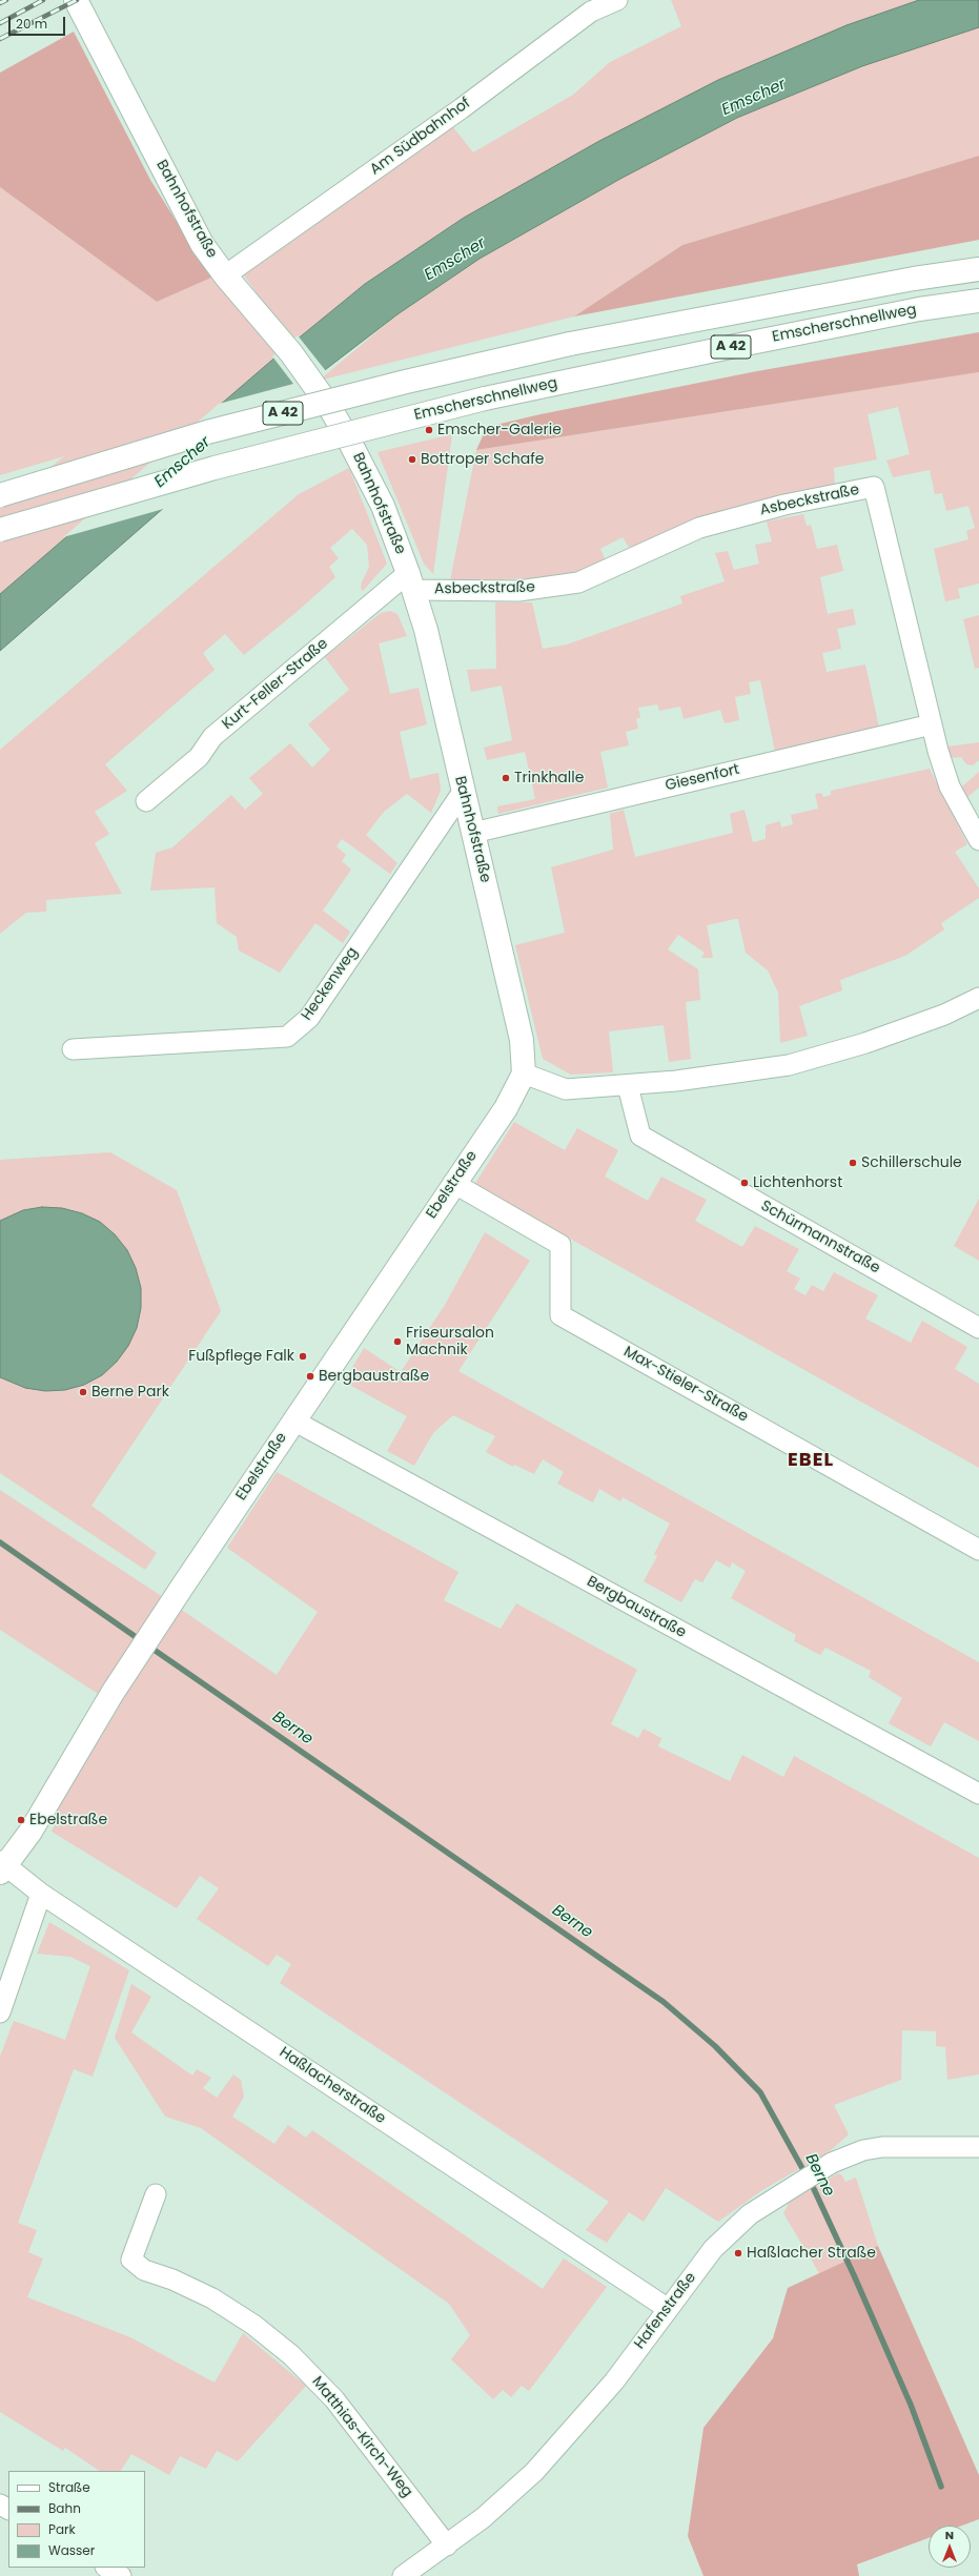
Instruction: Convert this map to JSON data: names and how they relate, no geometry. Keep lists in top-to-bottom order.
{
  "streets": {
    "main road": [
      "Bahnhofstraße",
      "Emscherschnellweg",
      "A 42",
      "Ebelstraße"
    ],
    "street": [
      "Am Südbahnhof",
      "Asbeckstraße",
      "Kurt-Feller-Straße",
      "Giesenfort",
      "Heckenweg",
      "Schürmannstraße",
      "Max-Stieler-Straße",
      "Bergbaustraße",
      "Haßlacherstraße",
      "Hafenstraße",
      "Matthias-Kirch-Weg"
    ]
  },
  "crossings": [
    ["Am Südbahnhof", "Bahnhofstraße"],
    ["Bahnhofstraße", "Asbeckstraße"],
    ["Bahnhofstraße", "Kurt-Feller-Straße"],
    ["Bahnhofstraße", "Giesenfort"],
    ["Bahnhofstraße", "Heckenweg"],
    ["Bahnhofstraße", "Ebelstraße"],
    ["Asbeckstraße", "Kurt-Feller-Straße"],
    ["Asbeckstraße", "Giesenfort"],
    ["Ebelstraße", "Max-Stieler-Straße"],
    ["Ebelstraße", "Bergbaustraße"],
    ["Ebelstraße", "Haßlacherstraße"],
    ["Haßlacherstraße", "Hafenstraße"],
    ["Hafenstraße", "Matthias-Kirch-Weg"]
  ],
  "districts": ["EBEL"],
  "water": ["Emscher", "Berne"],
  "places": [
    "Emscher-Galerie",
    "Bottroper Schafe",
    "Trinkhalle",
    "Schillerschule",
    "Lichtenhorst",
    "Friseursalon Machnik",
    "Fußpflege Falk",
    "Bergbaustraße",
    "Berne Park",
    "Ebelstraße",
    "Haßlacher Straße"
  ],
  "legend": [
    "Straße",
    "Bahn",
    "Park",
    "Wasser"
  ],
  "scale_bar": "20 m",
  "north": "top"
}
